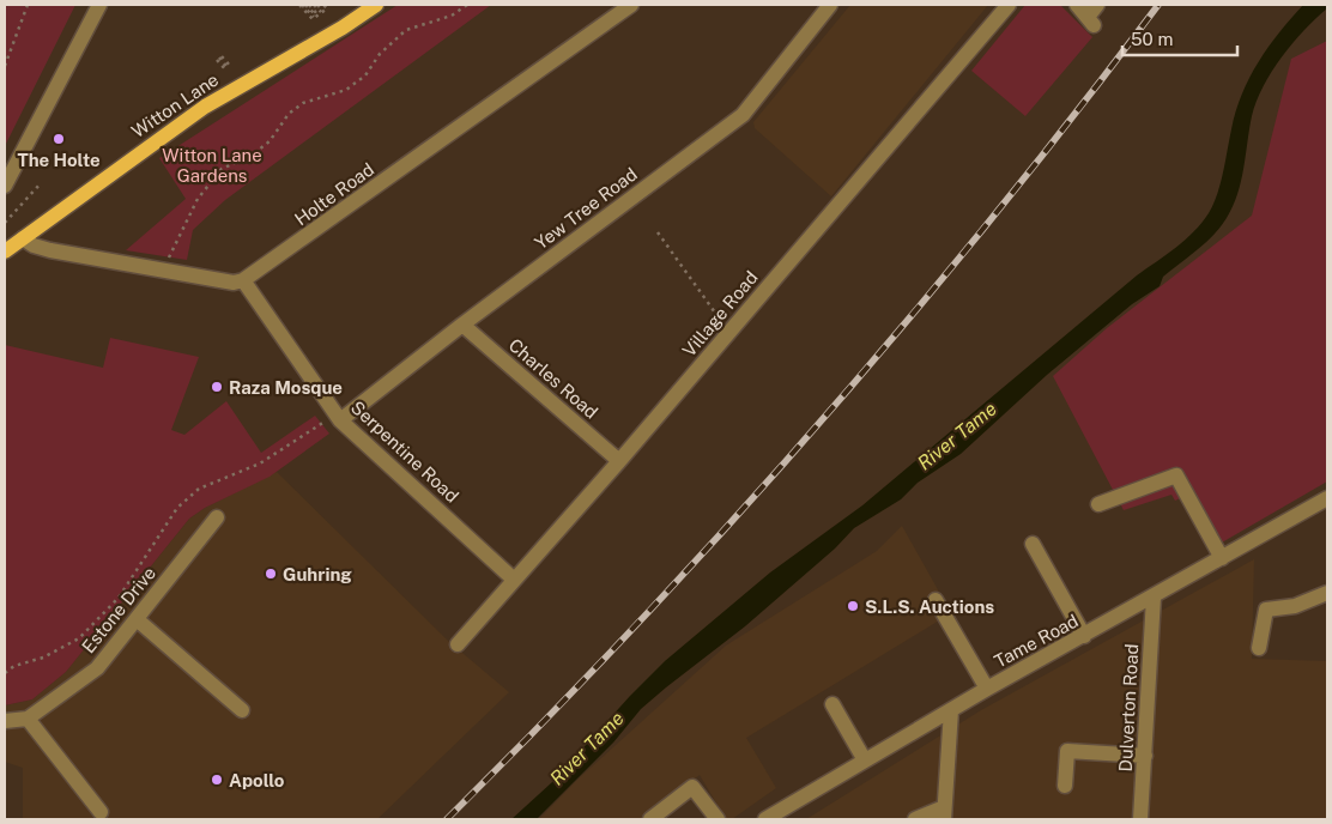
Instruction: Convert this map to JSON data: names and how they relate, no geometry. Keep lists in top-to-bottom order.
{
  "streets": {
    "main road": ["Witton Lane"],
    "street": [
      "Holte Road",
      "Yew Tree Road",
      "Village Road",
      "Charles Road",
      "Serpentine Road",
      "Estone Drive",
      "Tame Road",
      "Dulverton Road"
    ]
  },
  "crossings": [
    ["Holte Road", "Serpentine Road"],
    ["Yew Tree Road", "Charles Road"],
    ["Yew Tree Road", "Serpentine Road"],
    ["Village Road", "Charles Road"],
    ["Village Road", "Serpentine Road"],
    ["Tame Road", "Dulverton Road"]
  ],
  "water": ["River Tame"],
  "parks": ["Witton Lane Gardens"],
  "places": [
    "The Holte",
    "Raza Mosque",
    "Guhring",
    "S.L.S. Auctions",
    "Apollo"
  ],
  "scale_bar": "50 m"
}
